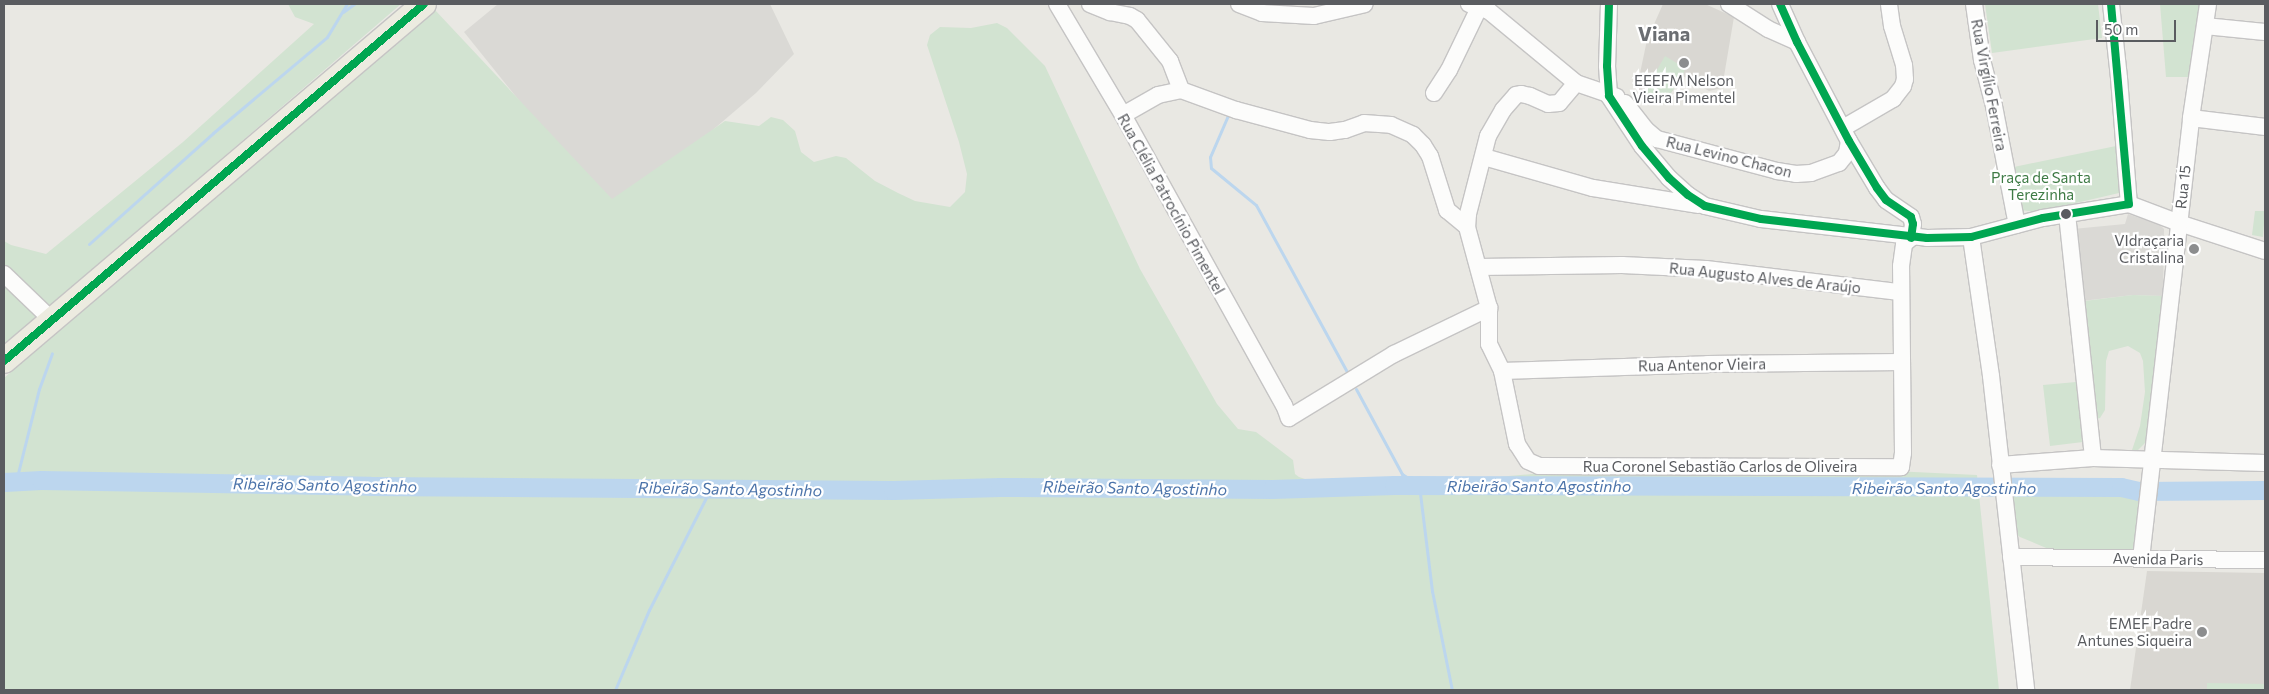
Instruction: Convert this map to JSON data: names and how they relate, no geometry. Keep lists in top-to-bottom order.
{
  "streets": {
    "street": [
      "Rua Virgílio Ferreira",
      "Rua Levino Chacon",
      "Rua 15",
      "Rua Clélia Patrocínio Pimentel",
      "Rua Augusto Alves de Araújo",
      "Rua Antenor Vieira",
      "Rua Coronel Sebastião Carlos de Oliveira",
      "Avenida Paris"
    ]
  },
  "crossings": [
    ["Rua 15", "Avenida Paris"],
    ["Rua Antenor Vieira", "Rua Coronel Sebastião Carlos de Oliveira"]
  ],
  "districts": ["Viana"],
  "water": ["Ribeirão Santo Agostinho"],
  "parks": ["Praça de Santa Terezinha"],
  "places": ["EEEFM Nelson Vieira Pimentel", "VIdraçaria Cristalina", "EMEF Padre Antunes Siqueira"],
  "scale_bar": "50 m"
}
